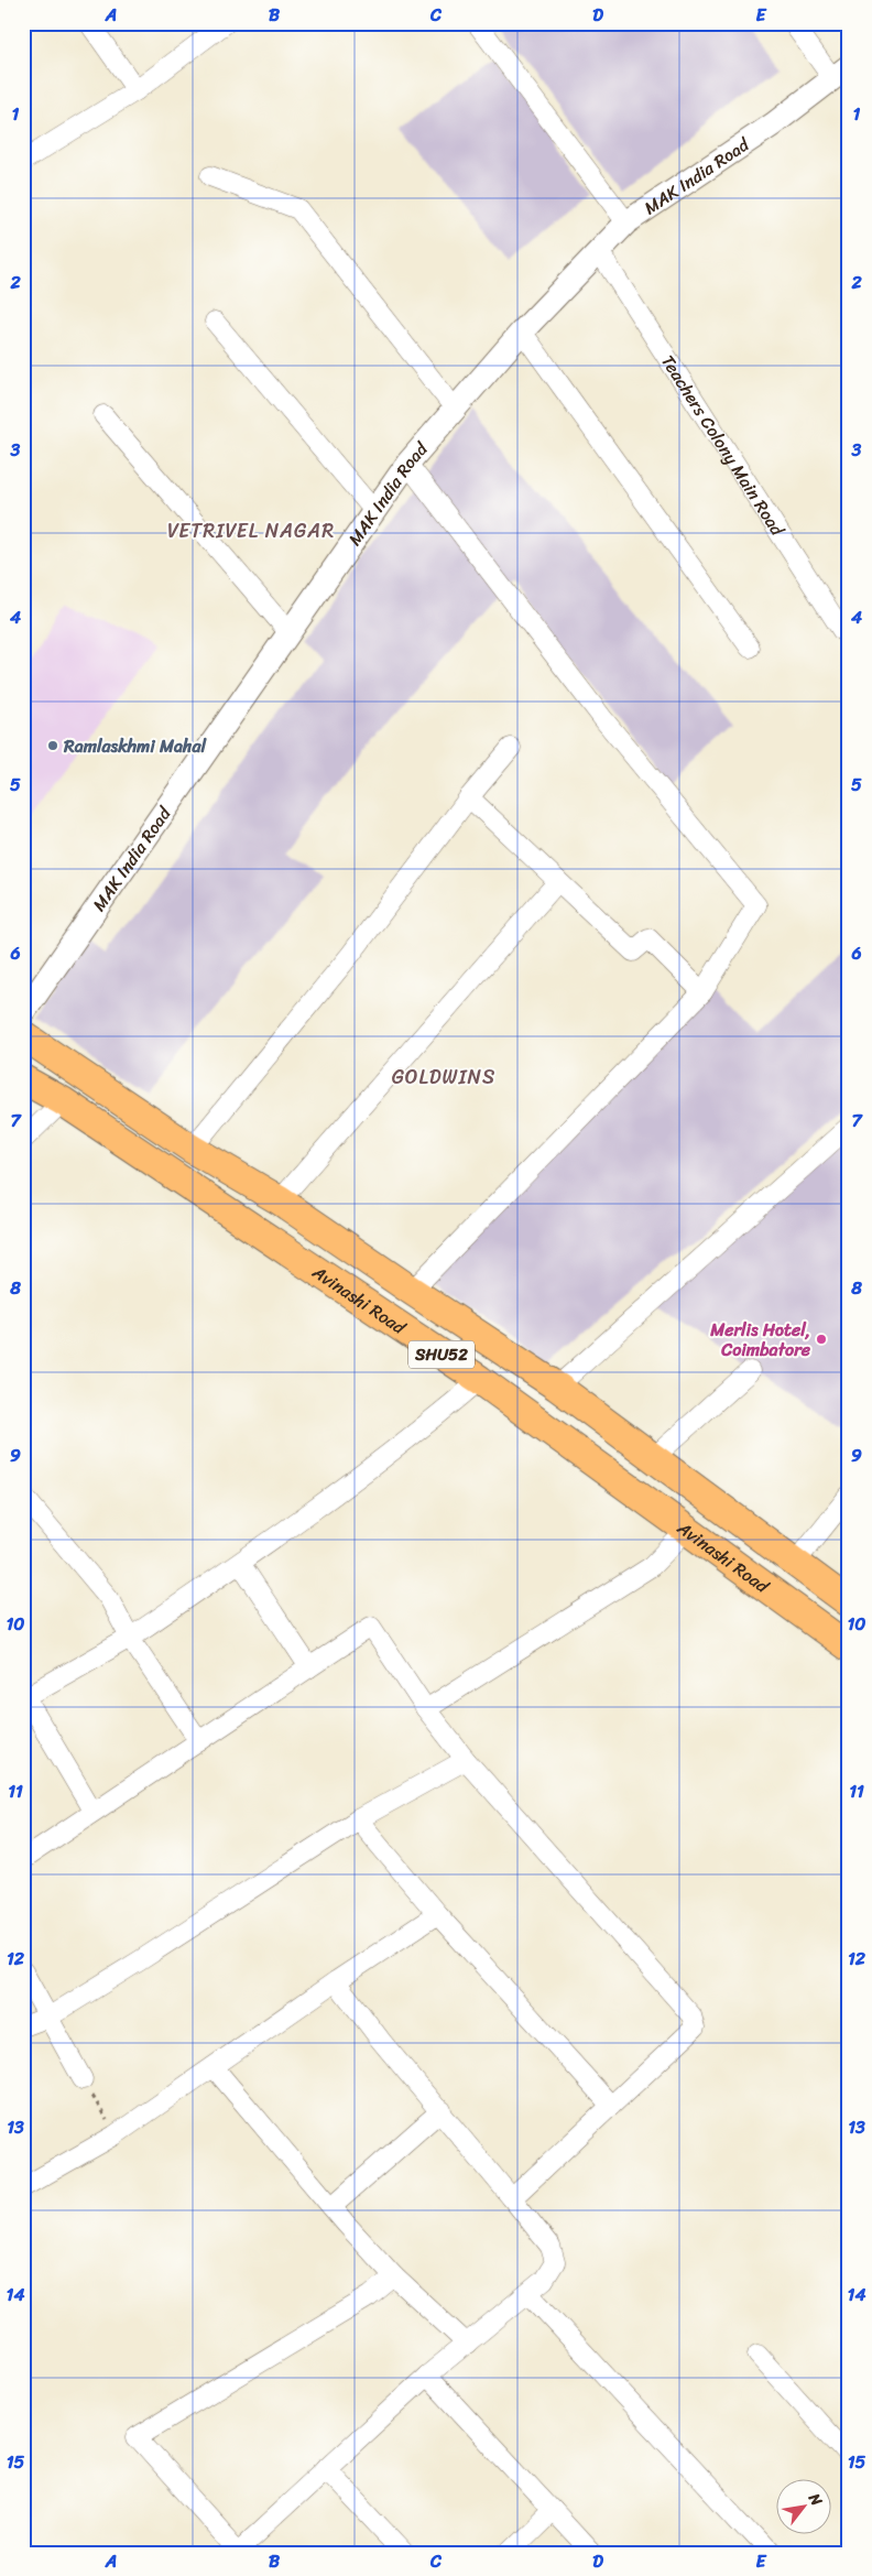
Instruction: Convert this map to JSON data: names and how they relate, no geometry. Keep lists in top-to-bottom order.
{
  "streets": {
    "main road": ["Avinashi Road", "SHU52"],
    "street": ["MAK India Road", "Teachers Colony Main Road"]
  },
  "crossings": [
    ["MAK India Road", "Teachers Colony Main Road"]
  ],
  "districts": ["VETRIVEL NAGAR", "GOLDWINS"],
  "places": ["Ramlaskhmi Mahal", "Merlis Hotel, Coimbatore"],
  "north": "top right",
  "grid": {
    "columns": [
      "A",
      "B",
      "C",
      "D",
      "E"
    ],
    "rows": [
      "1",
      "2",
      "3",
      "4",
      "5",
      "6",
      "7",
      "8",
      "9",
      "10",
      "11",
      "12",
      "13",
      "14",
      "15"
    ]
  }
}
